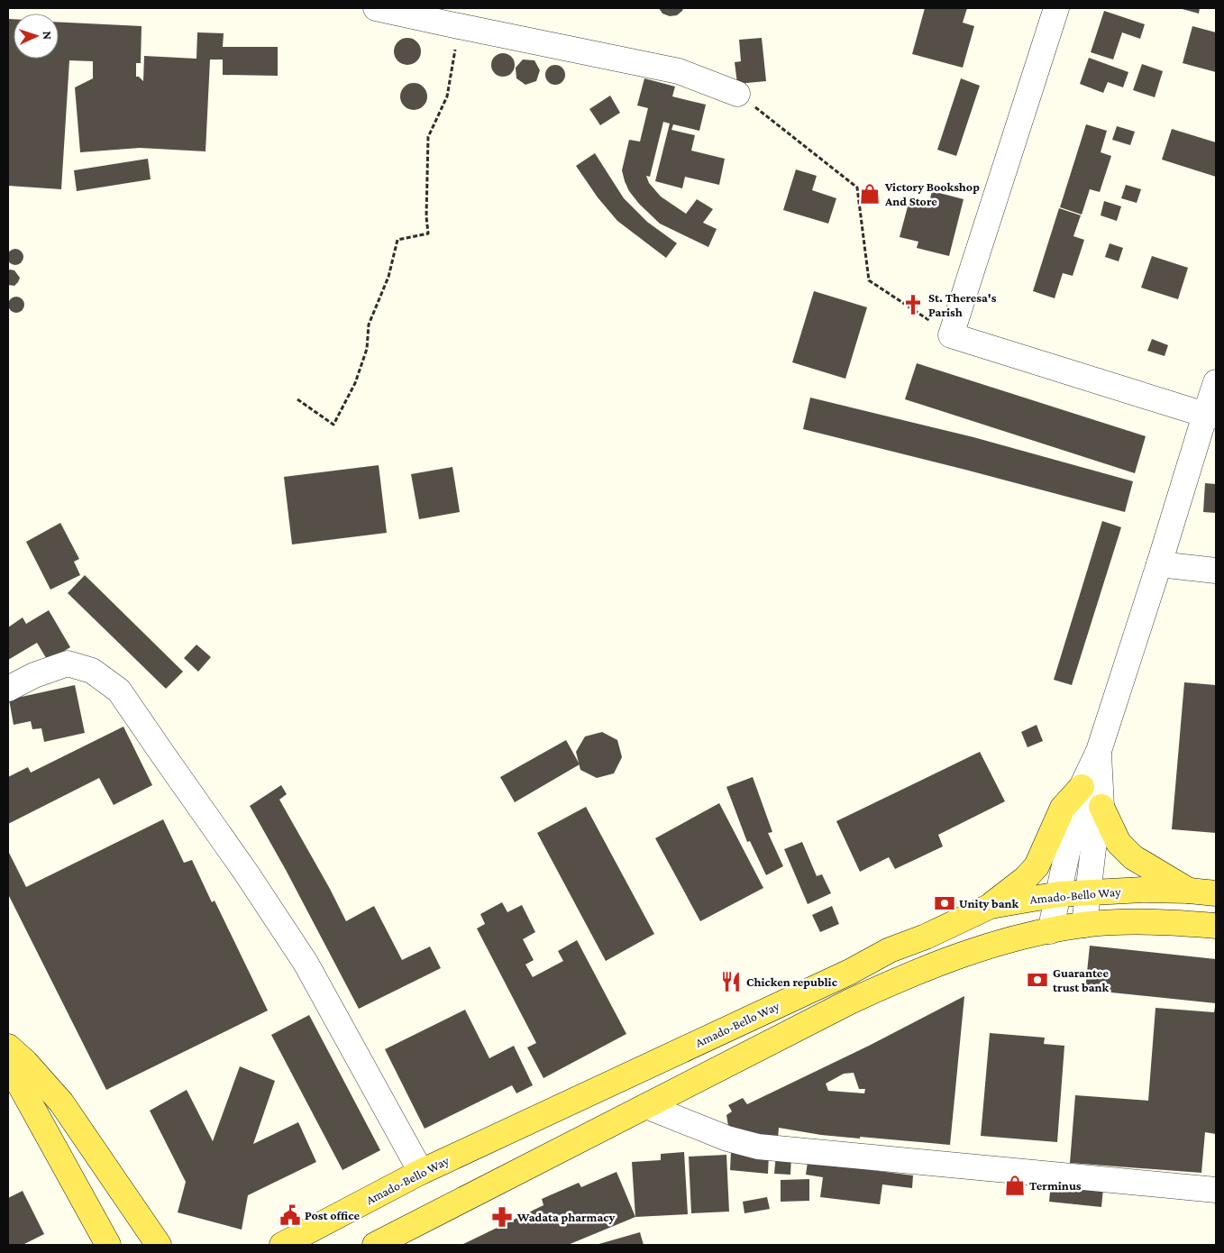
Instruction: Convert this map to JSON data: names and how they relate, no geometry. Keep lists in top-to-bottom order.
{
  "streets": {
    "main road": ["Amado-Bello Way"]
  },
  "places": {
    "shop": ["Victory Bookshop And Store", "Terminus"],
    "church": ["St. Theresa's Parish"],
    "bank": ["Unity bank", "Guarantee trust bank"],
    "restaurant": ["Chicken republic"],
    "public building": ["Post office"],
    "pharmacy": ["Wadata pharmacy"]
  },
  "north": "right"
}
